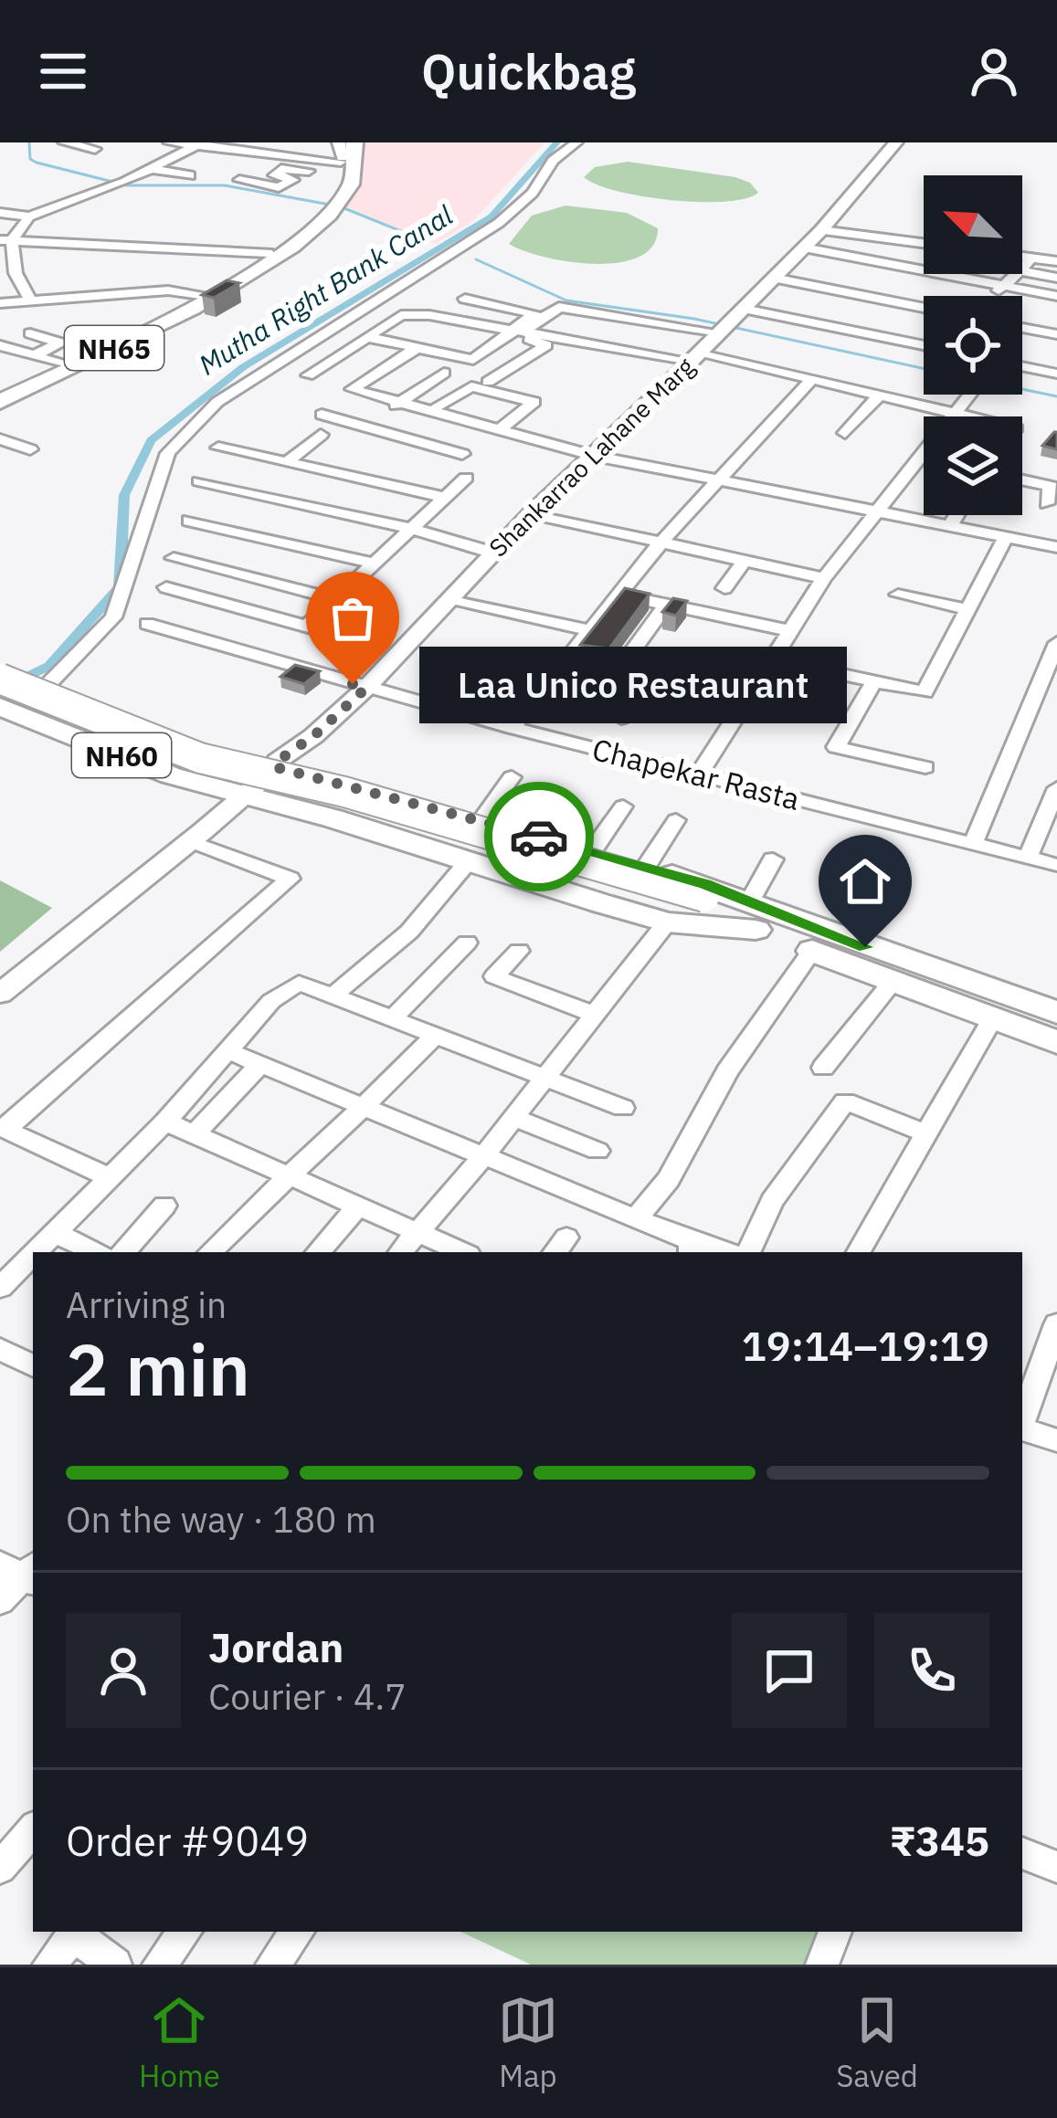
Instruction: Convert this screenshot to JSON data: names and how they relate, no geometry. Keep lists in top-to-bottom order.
{
  "streets": {
    "highway": ["NH65", "NH60"],
    "main road": ["Shankarrao Lahane Marg"],
    "street": ["Chapekar Rasta"]
  },
  "crossings": [
    ["Shankarrao Lahane Marg", "NH60"],
    ["Shankarrao Lahane Marg", "Chapekar Rasta"]
  ],
  "water": ["Mutha Right Bank Canal"],
  "places": ["Laa Unico Restaurant"],
  "north": "top left",
  "page": {
    "header": "Quickbag",
    "bubble": "Laa Unico Restaurant",
    "heading": ["2 min", "Arriving in", "19:14–19:19"],
    "panel": [
      "Jordan",
      "Courier · 4.7",
      "Order #9049",
      "₹345"
    ],
    "bar": "On the way · 180 m",
    "tabs": ["Home", "Map", "Saved"]
  }
}
